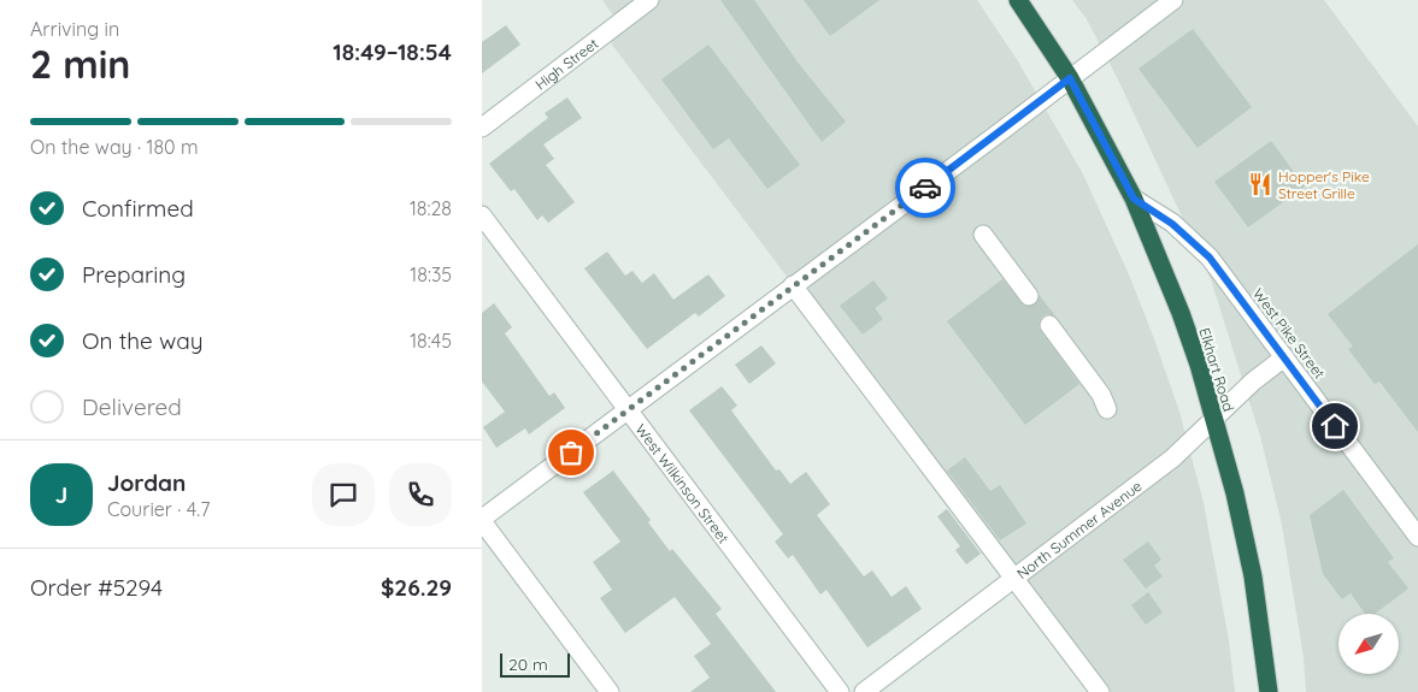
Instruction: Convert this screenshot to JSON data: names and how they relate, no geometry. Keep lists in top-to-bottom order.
{
  "streets": {
    "highway": ["Elkhart Road"],
    "street": [
      "High Street",
      "West Pike Street",
      "West Wilkinson Street",
      "North Summer Avenue"
    ]
  },
  "crossings": [
    ["West Pike Street", "Elkhart Road"],
    ["West Pike Street", "North Summer Avenue"],
    ["Elkhart Road", "North Summer Avenue"]
  ],
  "places": {
    "restaurant": ["Hopper's Pike Street Grille"]
  },
  "scale_bar": "20 m",
  "north": "bottom left",
  "page": {
    "heading": ["2 min", "Arriving in", "18:49–18:54"],
    "panel": [
      "Jordan",
      "Courier · 4.7",
      "Order #5294",
      "$26.29"
    ],
    "bar": "On the way · 180 m",
    "list": [
      ["Confirmed", "18:28"],
      ["Preparing", "18:35"],
      ["On the way", "18:45"],
      "Delivered"
    ],
    "round": "J",
    "scale": "20 m"
  }
}
